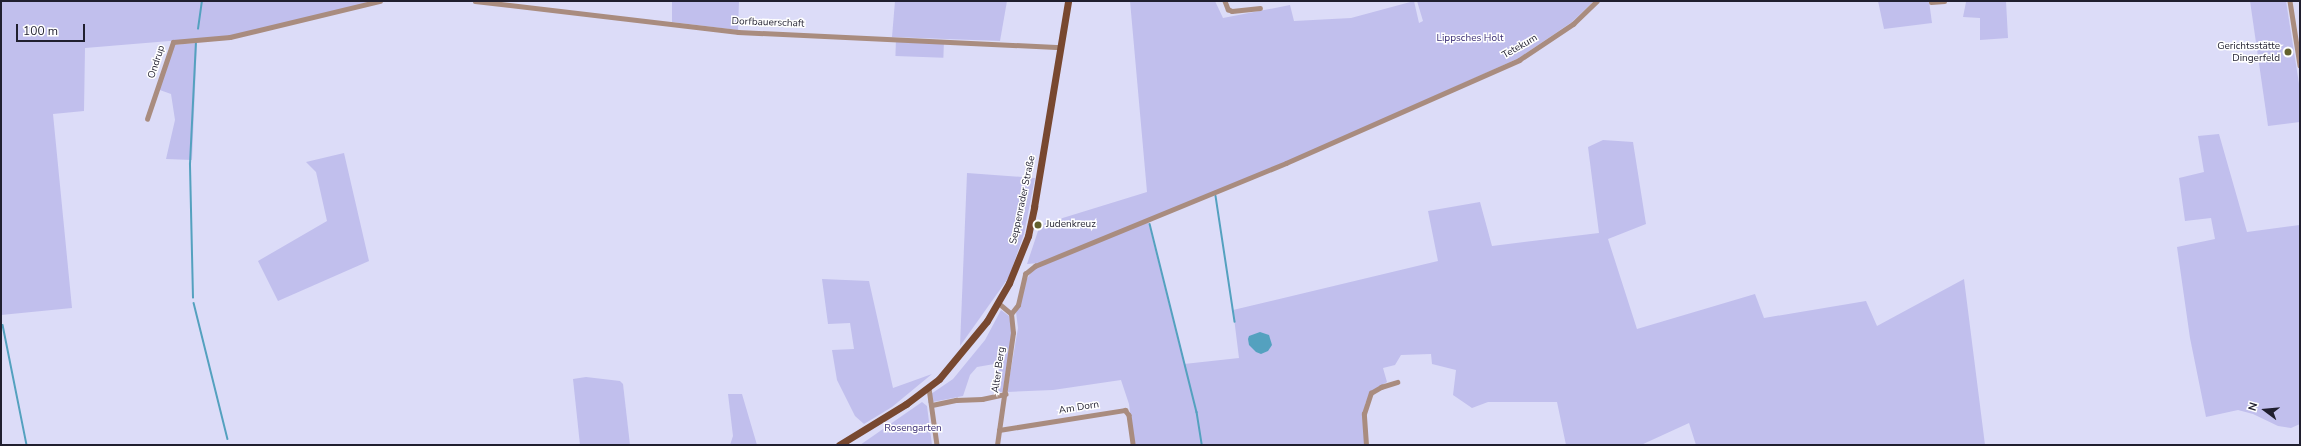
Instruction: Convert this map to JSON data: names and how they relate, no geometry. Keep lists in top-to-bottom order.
{
  "streets": {
    "main road": ["Seppenrader Straße"],
    "street": [
      "Dorfbauerschaft",
      "Tetekum",
      "Ondrup",
      "Alter Berg",
      "Am Dorn"
    ]
  },
  "crossings": [
    ["Dorfbauerschaft", "Seppenrader Straße"],
    ["Tetekum", "Alter Berg"],
    ["Alter Berg", "Am Dorn"]
  ],
  "parks": ["Lippsches Holt", "Rosengarten"],
  "places": ["Gerichtsstätte Dingerfeld", "Judenkreuz"],
  "scale_bar": "100 m",
  "north": "left"
}
